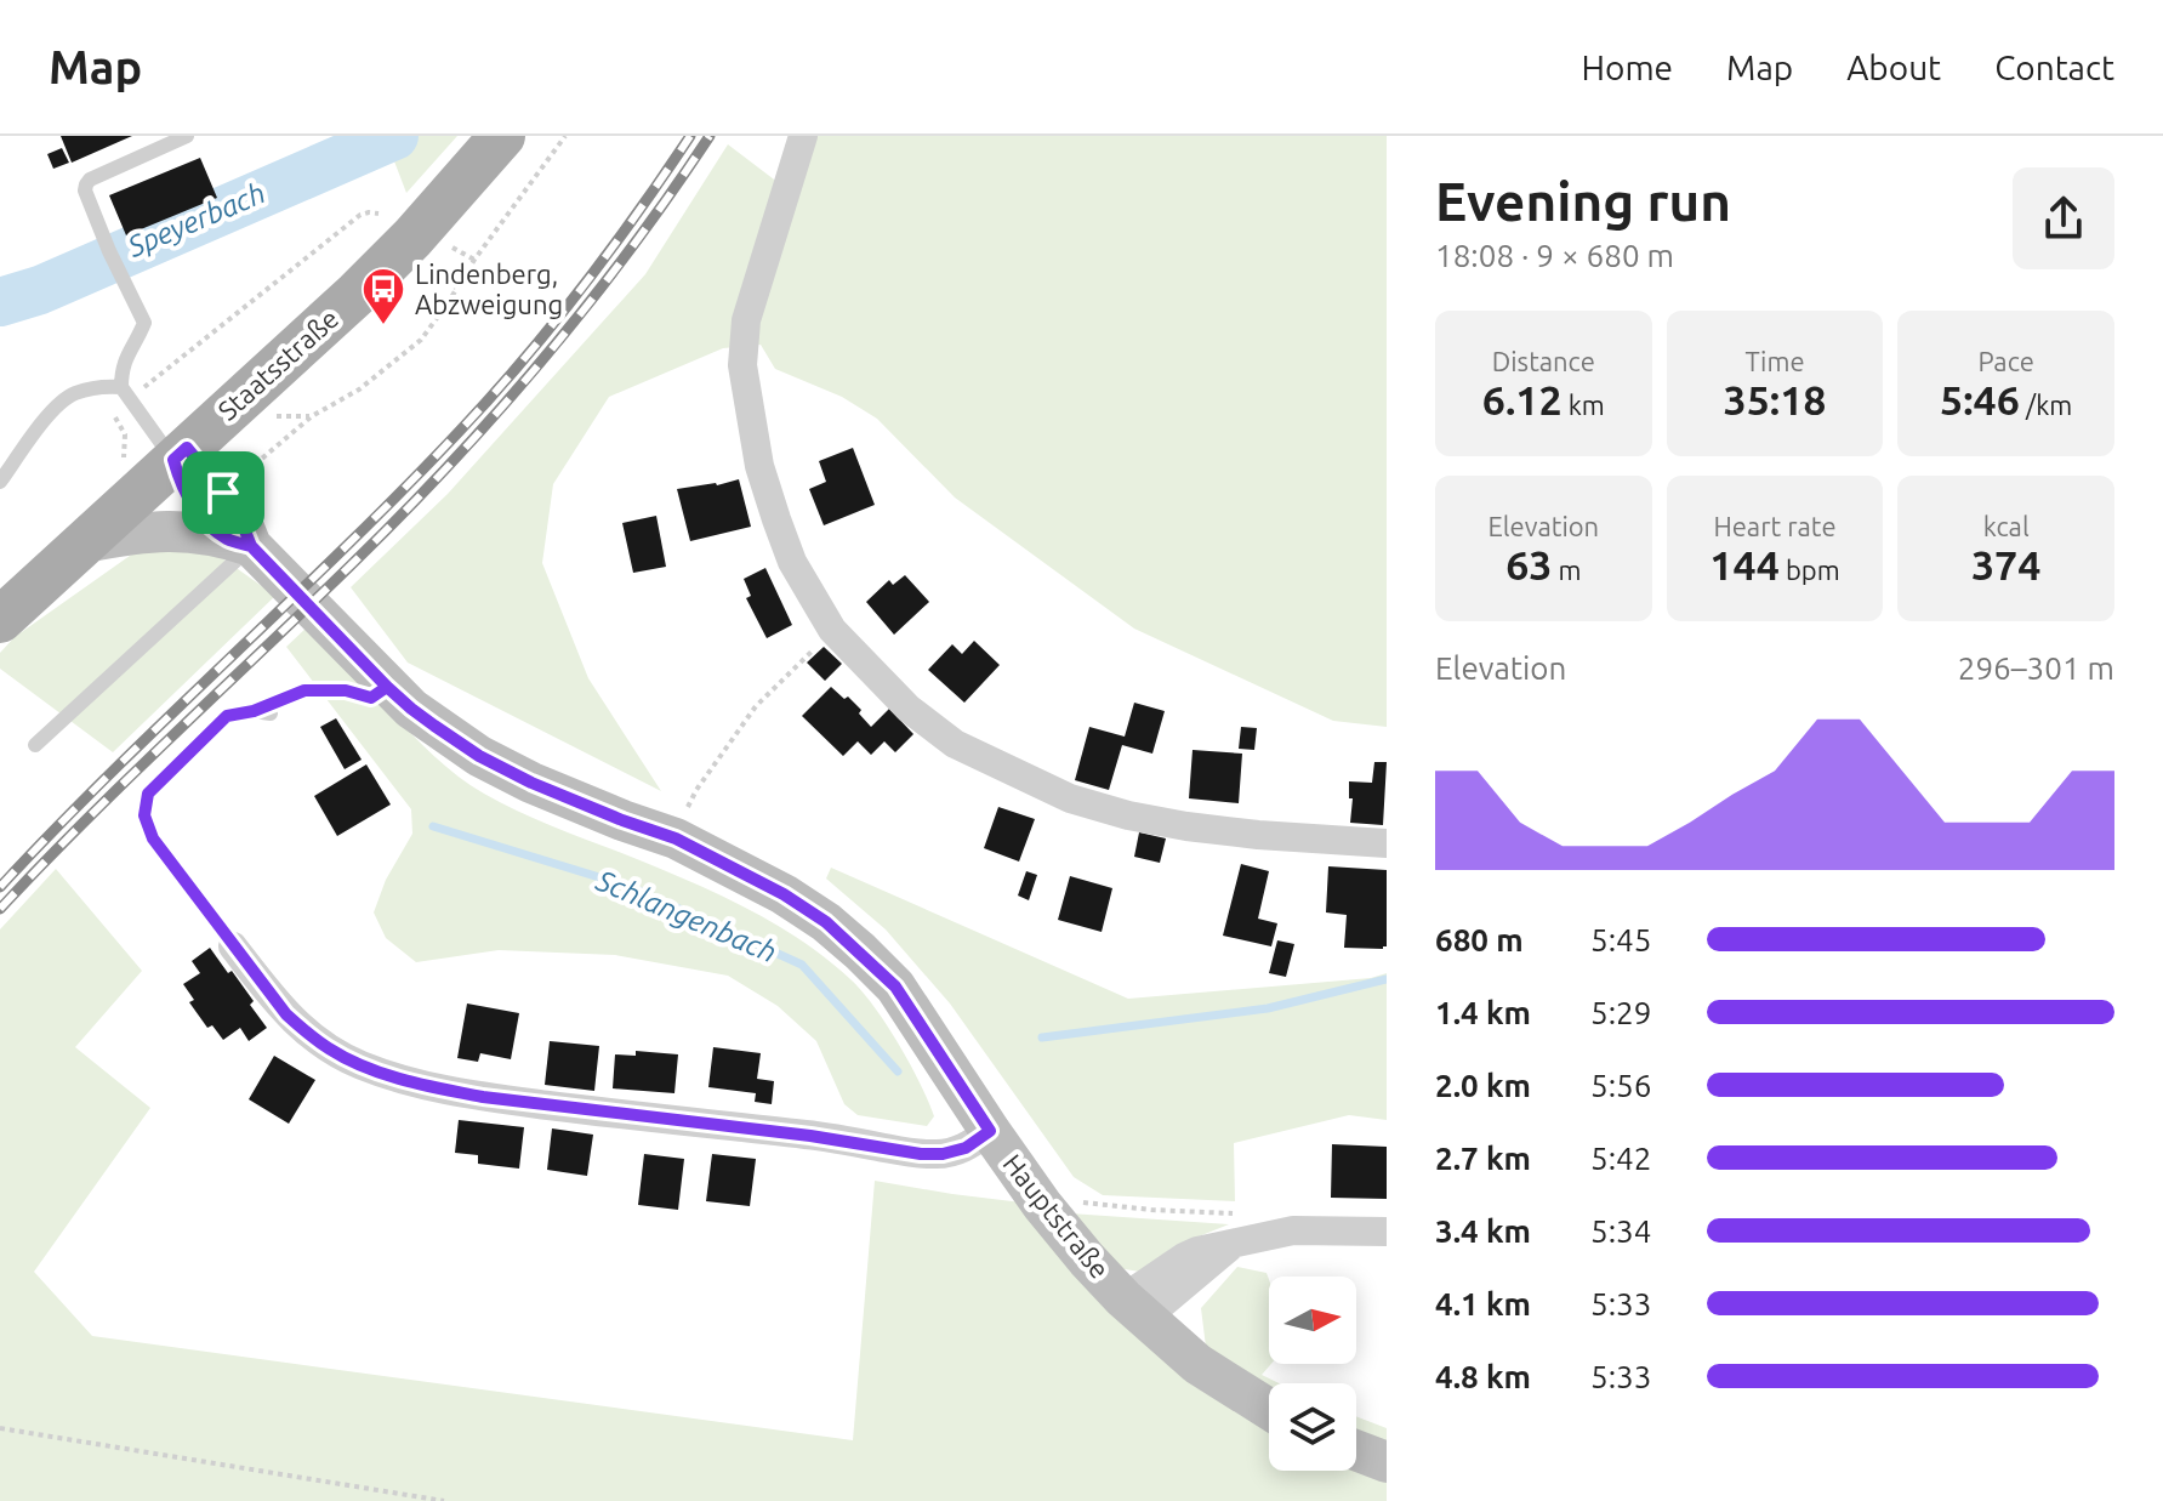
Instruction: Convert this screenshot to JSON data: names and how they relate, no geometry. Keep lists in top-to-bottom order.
{
  "streets": {
    "main road": ["Staatsstraße"],
    "street": ["Hauptstraße"]
  },
  "water": ["Speyerbach", "Schlangenbach"],
  "places": {
    "bus stop": ["Lindenberg, Abzweigung"]
  },
  "north": "right",
  "page": {
    "header": "Map",
    "nav": [
      "Home",
      "Map",
      "About",
      "Contact"
    ],
    "heading": ["Evening run", "18:08 · 9 × 680 m"],
    "stats": [
      ["Distance", "6.12 km"],
      ["Time", "35:18"],
      ["Pace", "5:46 /km"],
      ["Elevation", "63 m"],
      ["Heart rate", "144 bpm"],
      ["kcal", "374"]
    ],
    "chart": ["Elevation", "296–301 m"],
    "list": [
      {
        "name": "680 m",
        "note": "5:45"
      },
      {
        "name": "1.4 km",
        "note": "5:29"
      },
      {
        "name": "2.0 km",
        "note": "5:56"
      },
      {
        "name": "2.7 km",
        "note": "5:42"
      },
      {
        "name": "3.4 km",
        "note": "5:34"
      },
      {
        "name": "4.1 km",
        "note": "5:33"
      },
      {
        "name": "4.8 km",
        "note": "5:33"
      }
    ]
  }
}
